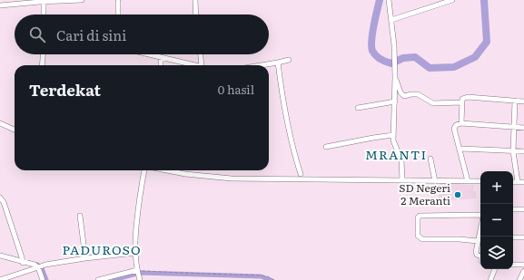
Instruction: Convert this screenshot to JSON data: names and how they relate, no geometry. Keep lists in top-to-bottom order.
{
  "districts": ["MRANTI", "PADUROSO"],
  "places": ["SD Negeri 2 Meranti"],
  "page": {
    "search": "Cari di sini",
    "heading": ["Terdekat", "0 hasil"],
    "map_buttons": ["+", "−"]
  }
}
